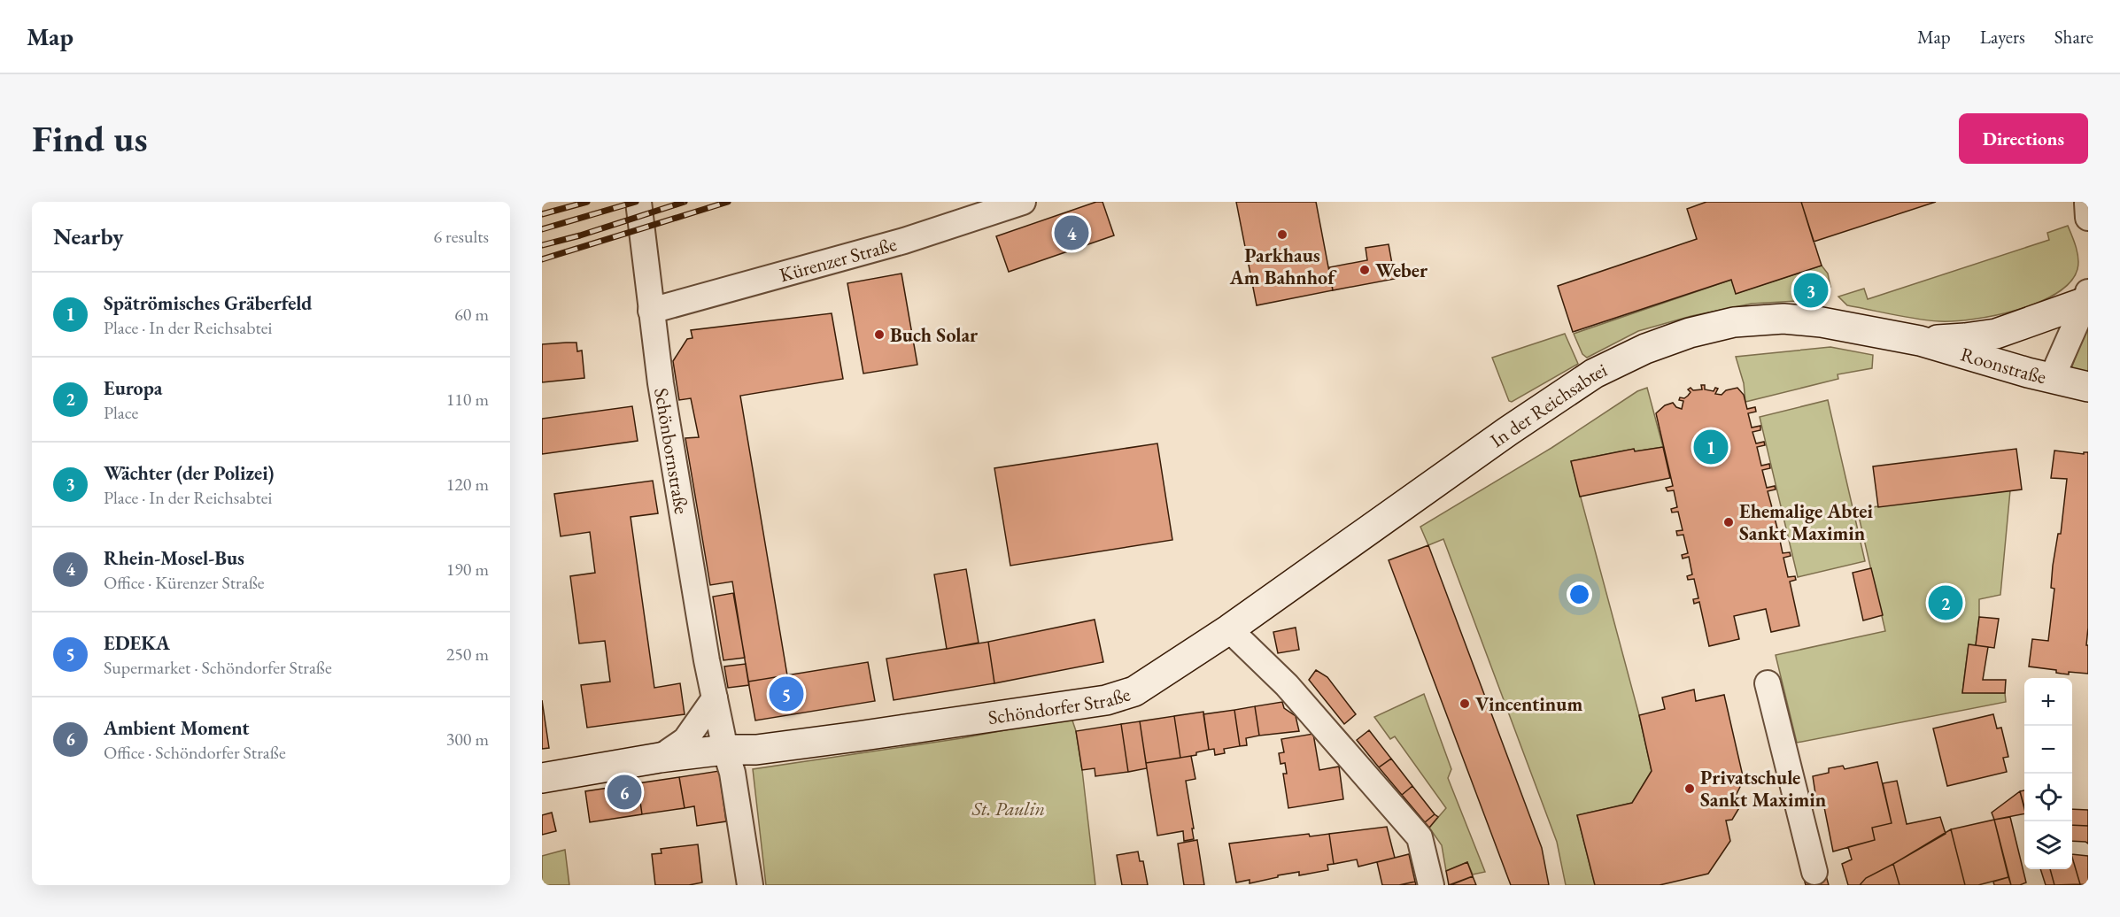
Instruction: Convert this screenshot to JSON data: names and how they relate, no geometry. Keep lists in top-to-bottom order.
{
  "streets": {
    "main road": ["Roonstraße", "In der Reichsabtei", "Schöndorfer Straße"],
    "street": ["Kürenzer Straße", "Schönbornstraße"]
  },
  "crossings": [
    ["Kürenzer Straße", "Schönbornstraße"],
    ["Roonstraße", "In der Reichsabtei"],
    ["In der Reichsabtei", "Schöndorfer Straße"],
    ["Schönbornstraße", "Schöndorfer Straße"]
  ],
  "parks": ["St. Paulin"],
  "places": [
    "Parkhaus Am Bahnhof",
    "Weber",
    "Buch Solar",
    "Ehemalige Abtei Sankt Maximin",
    "Vincentinum",
    "Privatschule Sankt Maximin"
  ],
  "page": {
    "header": "Map",
    "nav": ["Map", "Layers", "Share"],
    "buttons": "Directions",
    "title": "Find us",
    "heading": ["Nearby", "6 results"],
    "pins": [
      "4",
      "3",
      "1",
      "2",
      "5",
      "6"
    ],
    "list": [
      {
        "mark": "1",
        "name": "Spätrömisches Gräberfeld",
        "note": "Place · In der Reichsabtei",
        "value": "60 m"
      },
      {
        "mark": "2",
        "name": "Europa",
        "note": "Place",
        "value": "110 m"
      },
      {
        "mark": "3",
        "name": "Wächter (der Polizei)",
        "note": "Place · In der Reichsabtei",
        "value": "120 m"
      },
      {
        "mark": "4",
        "name": "Rhein-Mosel-Bus",
        "note": "Office · Kürenzer Straße",
        "value": "190 m"
      },
      {
        "mark": "5",
        "name": "EDEKA",
        "note": "Supermarket · Schöndorfer Straße",
        "value": "250 m"
      },
      {
        "mark": "6",
        "name": "Ambient Moment",
        "note": "Office · Schöndorfer Straße",
        "value": "300 m"
      }
    ],
    "map_buttons": ["+", "−"]
  }
}
